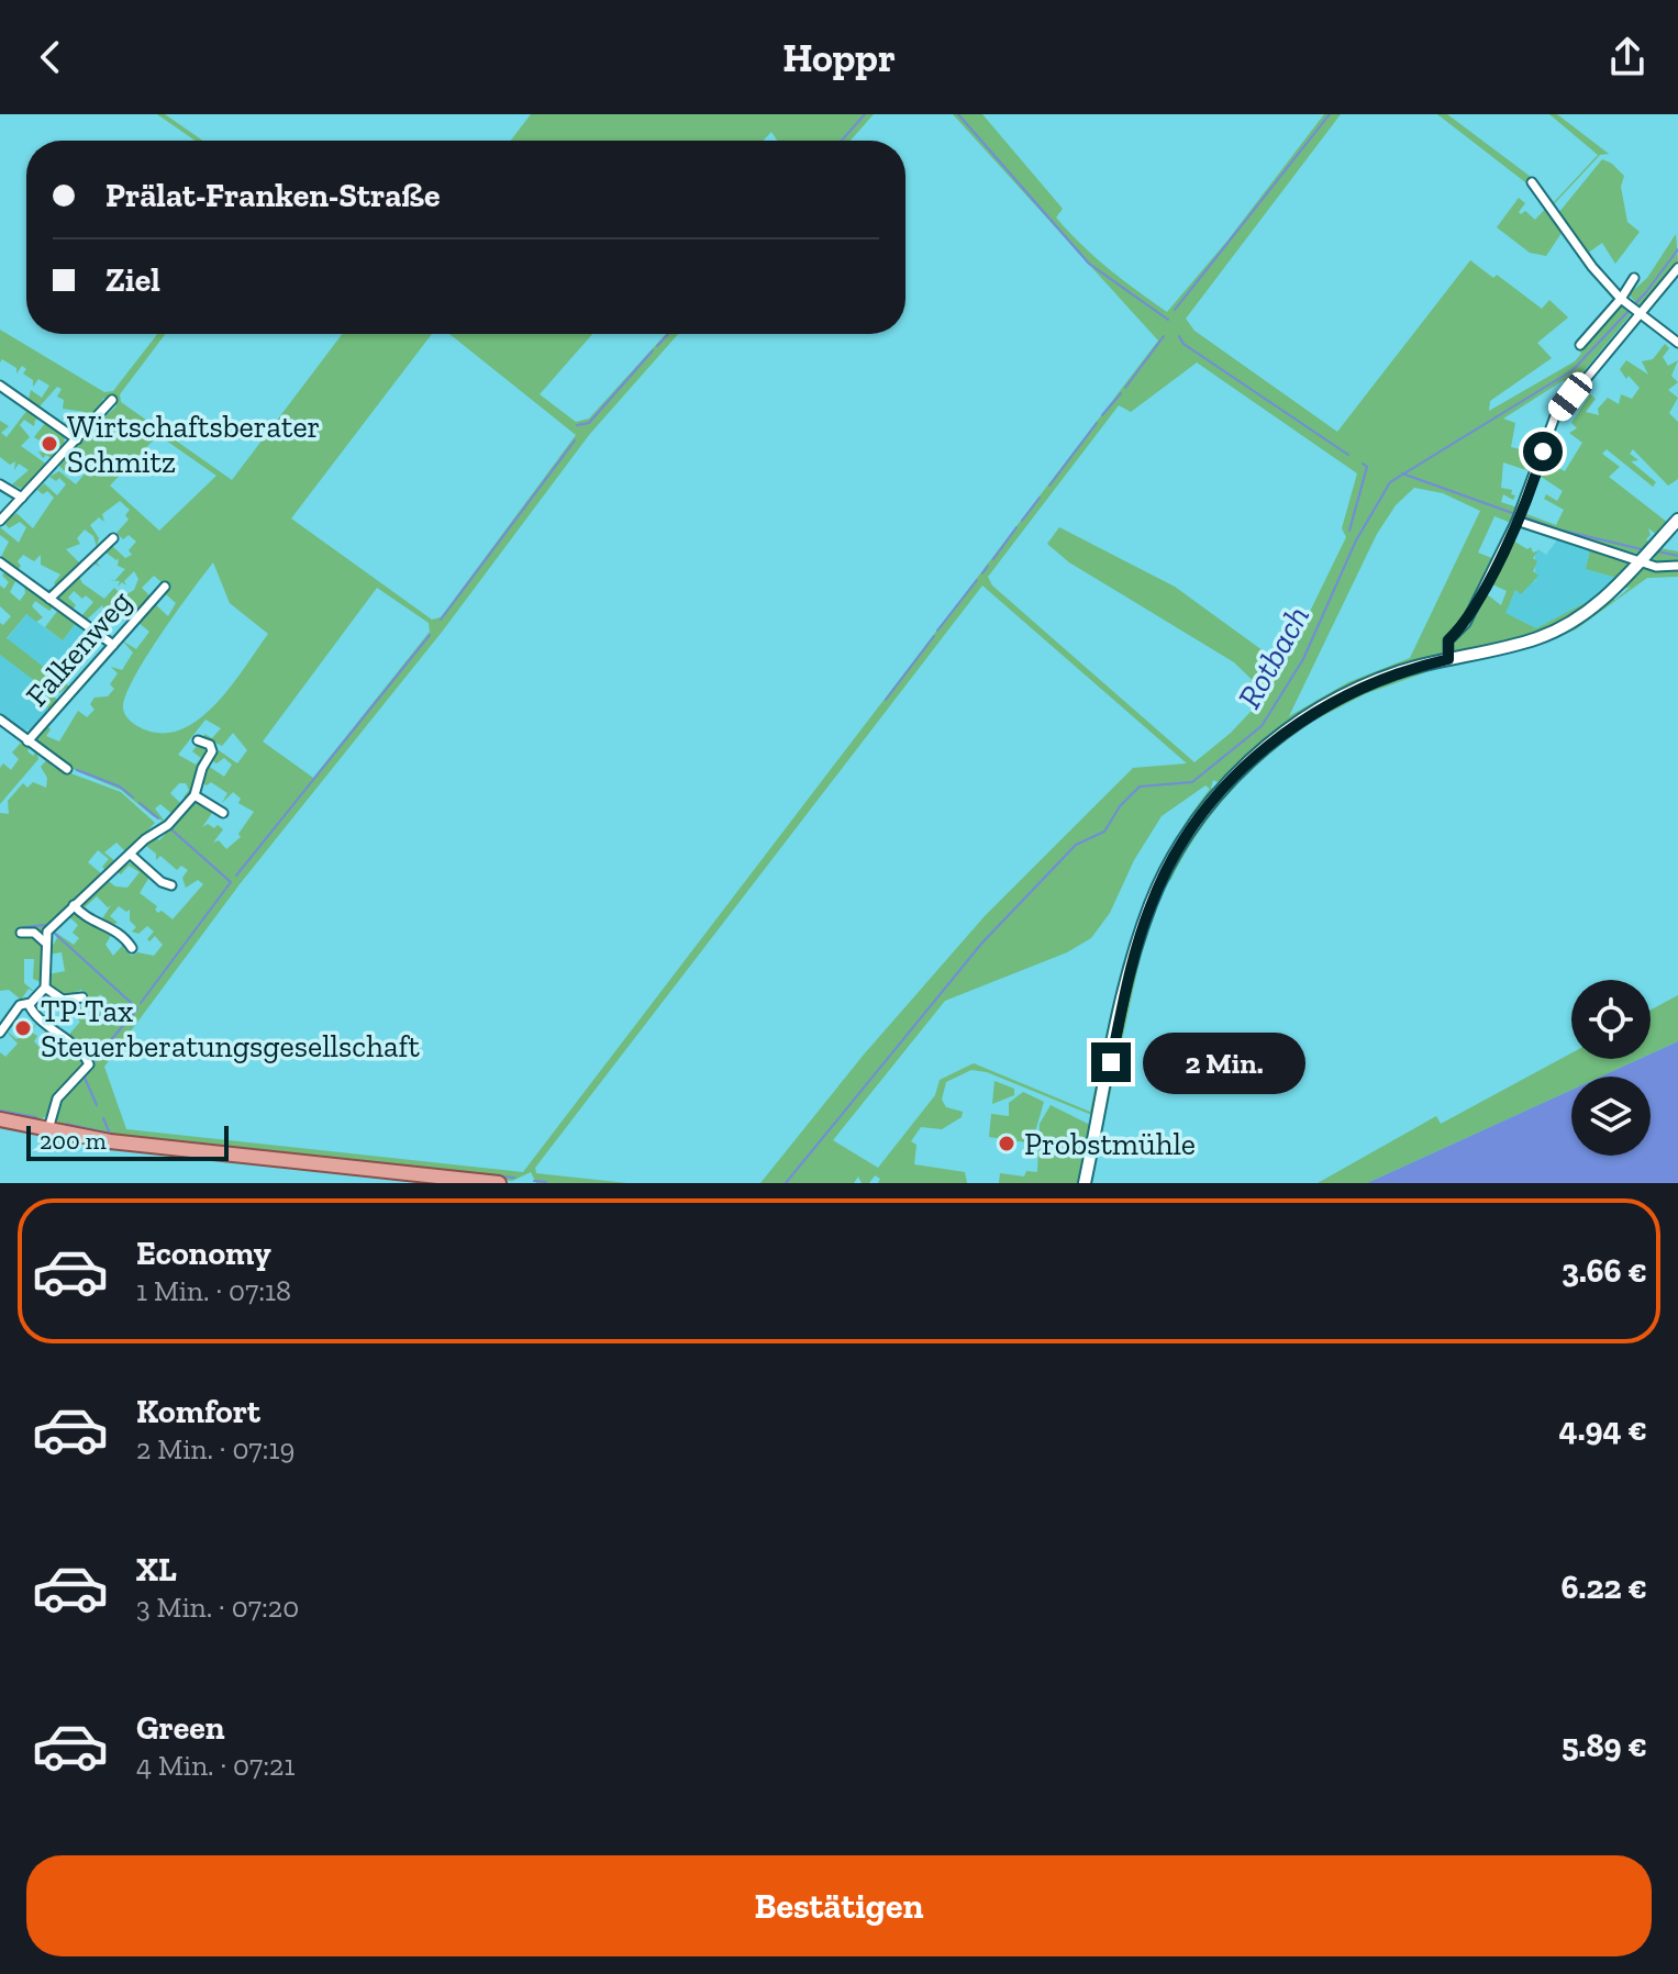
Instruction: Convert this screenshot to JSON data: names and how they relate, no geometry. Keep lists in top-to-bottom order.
{
  "streets": {
    "street": ["Falkenweg"]
  },
  "water": ["Rotbach"],
  "places": ["Wirtschaftsberater Schmitz", "TP-Tax Steuerberatungsgesellschaft", "Probstmühle"],
  "scale_bar": "200 m",
  "page": {
    "header": "Hoppr",
    "banner": ["Prälat-Franken-Straße", "Ziel"],
    "bubble": "2 Min.",
    "scale": "200 m",
    "list": [
      {
        "name": "Economy",
        "note": "1 Min. · 07:18",
        "value": "3.66 €"
      },
      {
        "name": "Komfort",
        "note": "2 Min. · 07:19",
        "value": "4.94 €"
      },
      {
        "name": "XL",
        "note": "3 Min. · 07:20",
        "value": "6.22 €"
      },
      {
        "name": "Green",
        "note": "4 Min. · 07:21",
        "value": "5.89 €"
      }
    ],
    "buttons": "Bestätigen"
  }
}
